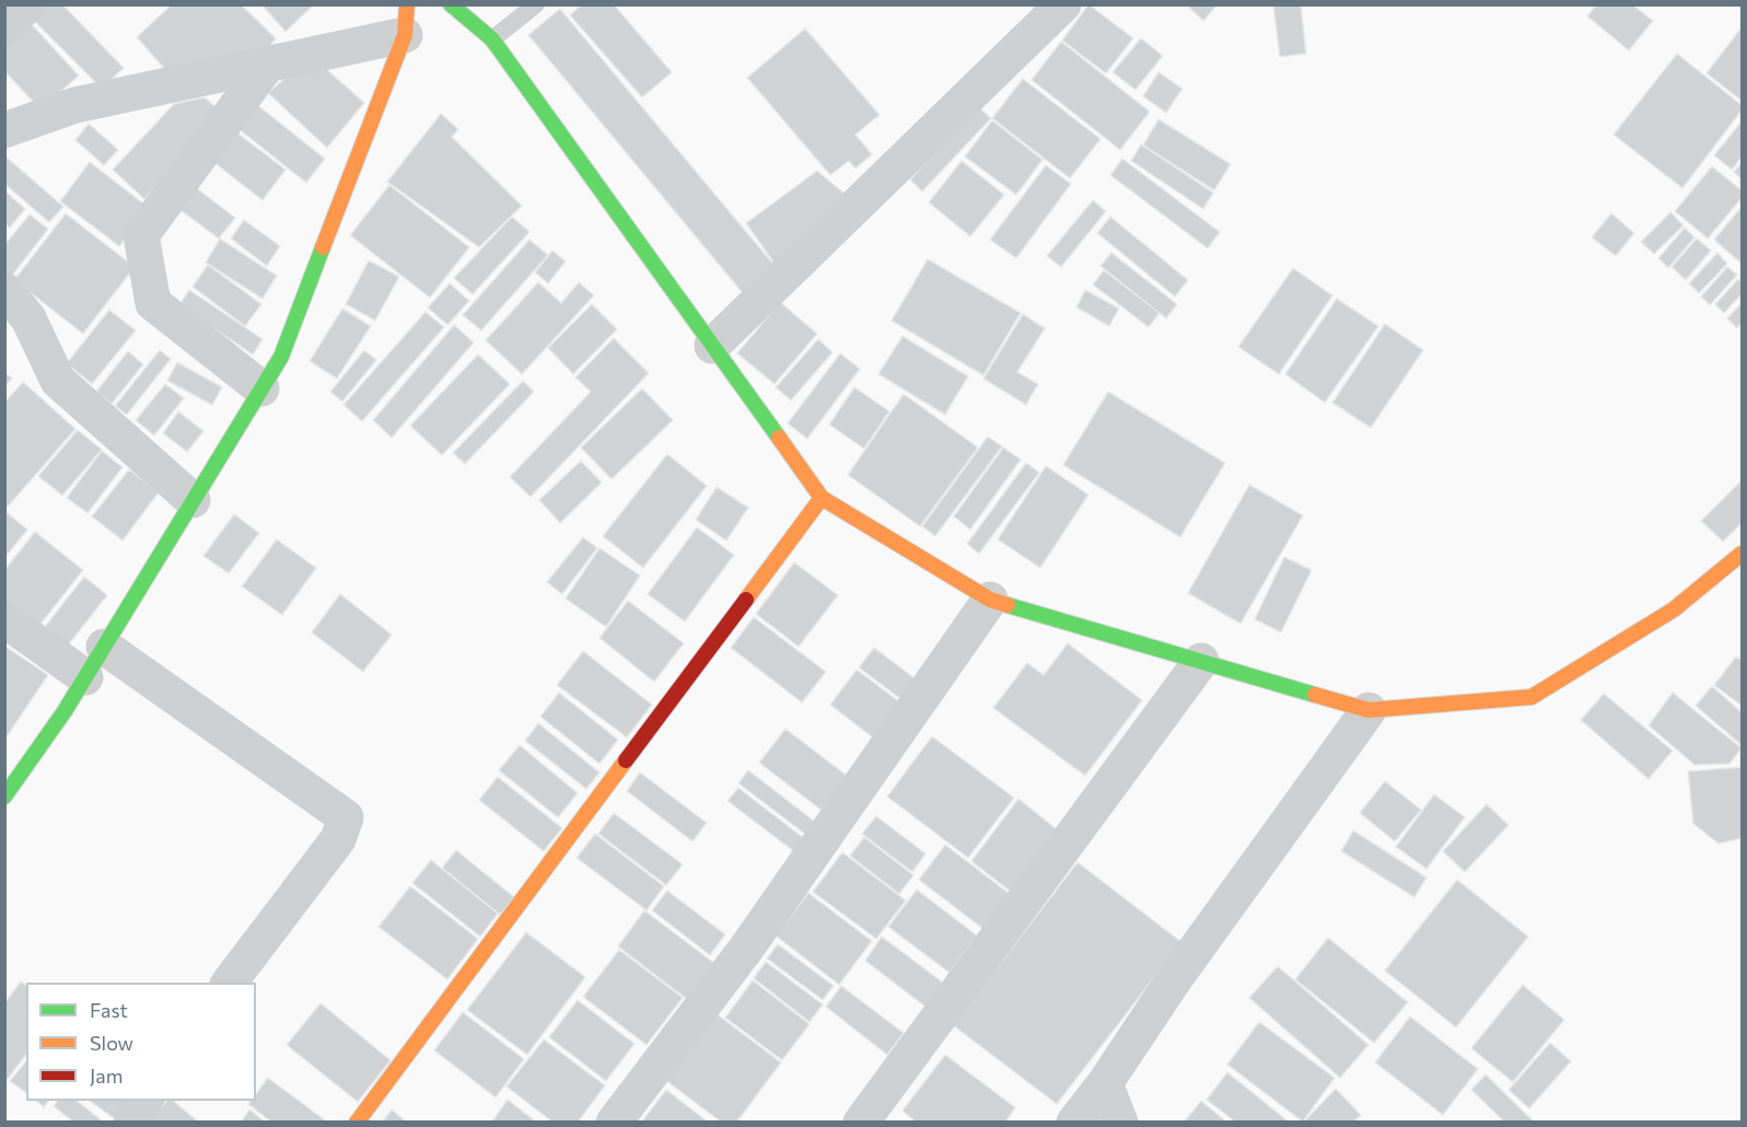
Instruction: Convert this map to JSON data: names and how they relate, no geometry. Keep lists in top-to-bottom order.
{
  "legend": ["Fast", "Slow", "Jam"]
}
